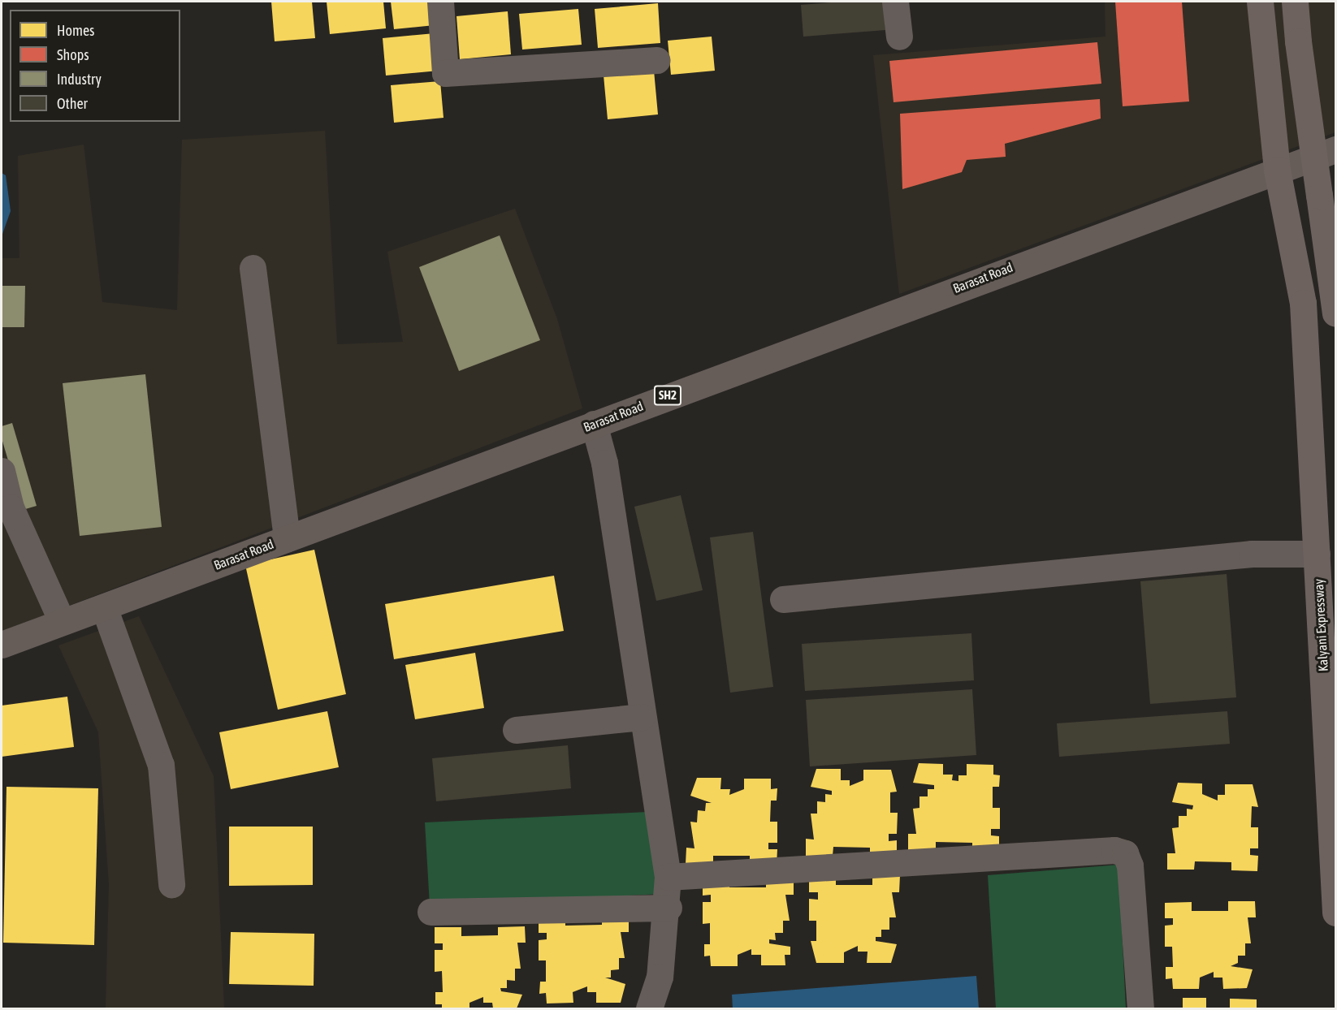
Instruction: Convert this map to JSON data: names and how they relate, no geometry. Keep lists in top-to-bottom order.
{
  "streets": {
    "highway": ["Kalyani Expressway"],
    "main road": ["Barasat Road", "SH2"]
  },
  "crossings": [
    ["Barasat Road", "Kalyani Expressway"]
  ],
  "legend": [
    "Homes",
    "Shops",
    "Industry",
    "Other"
  ]
}
